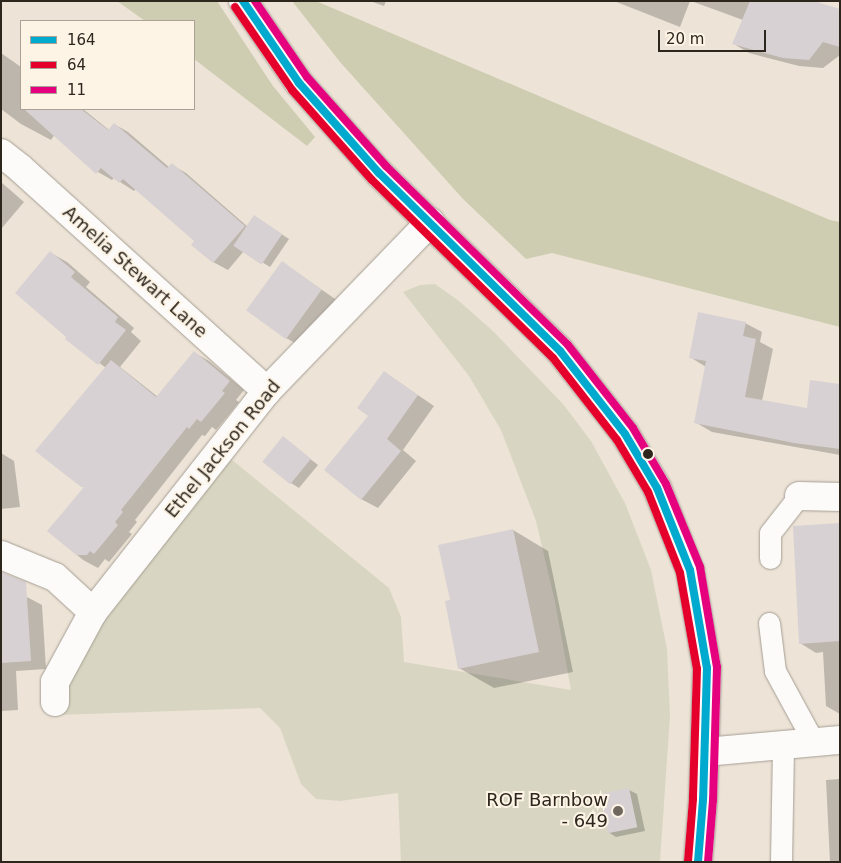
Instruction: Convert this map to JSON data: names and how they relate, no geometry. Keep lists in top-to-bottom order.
{
  "streets": {
    "street": ["Amelia Stewart Lane", "Ethel Jackson Road"]
  },
  "crossings": [
    ["Amelia Stewart Lane", "Ethel Jackson Road"]
  ],
  "places": ["ROF Barnbow - 649"],
  "lines": ["transit line 164", "transit line 11", "transit line 64"],
  "legend": ["164", "64", "11"],
  "scale_bar": "20 m"
}
